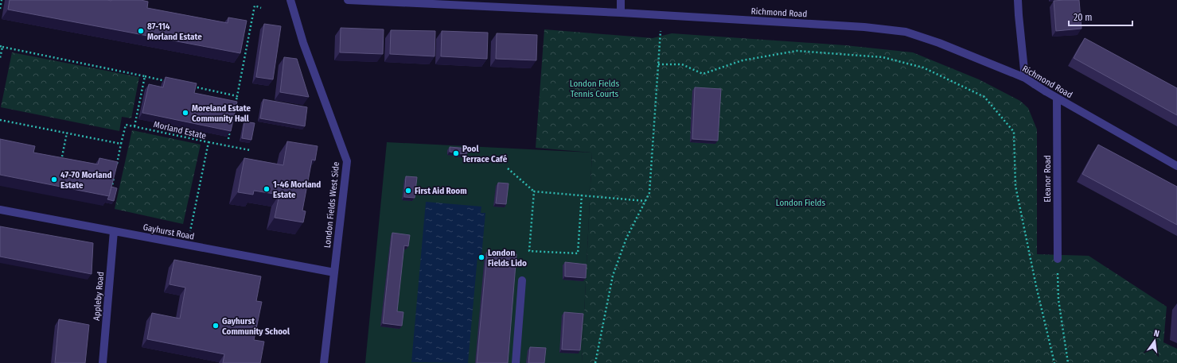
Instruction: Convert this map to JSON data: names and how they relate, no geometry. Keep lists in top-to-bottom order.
{
  "streets": {
    "street": [
      "Richmond Road",
      "Eleanor Road",
      "London Fields West Side",
      "Gayhurst Road",
      "Appleby Road"
    ],
    "path": ["Morland Estate"]
  },
  "crossings": [
    ["Richmond Road", "Eleanor Road"],
    ["Morland Estate", "Gayhurst Road"],
    ["London Fields West Side", "Gayhurst Road"],
    ["Gayhurst Road", "Appleby Road"]
  ],
  "parks": ["London Fields Tennis Courts", "London Fields"],
  "places": [
    "87-114 Morland Estate",
    "Moreland Estate Community Hall",
    "Pool Terrace Café",
    "47-70 Morland Estate",
    "1-46 Morland Estate",
    "First Aid Room",
    "London Fields Lido",
    "Gayhurst Community School"
  ],
  "scale_bar": "20 m",
  "north": "top"
}
